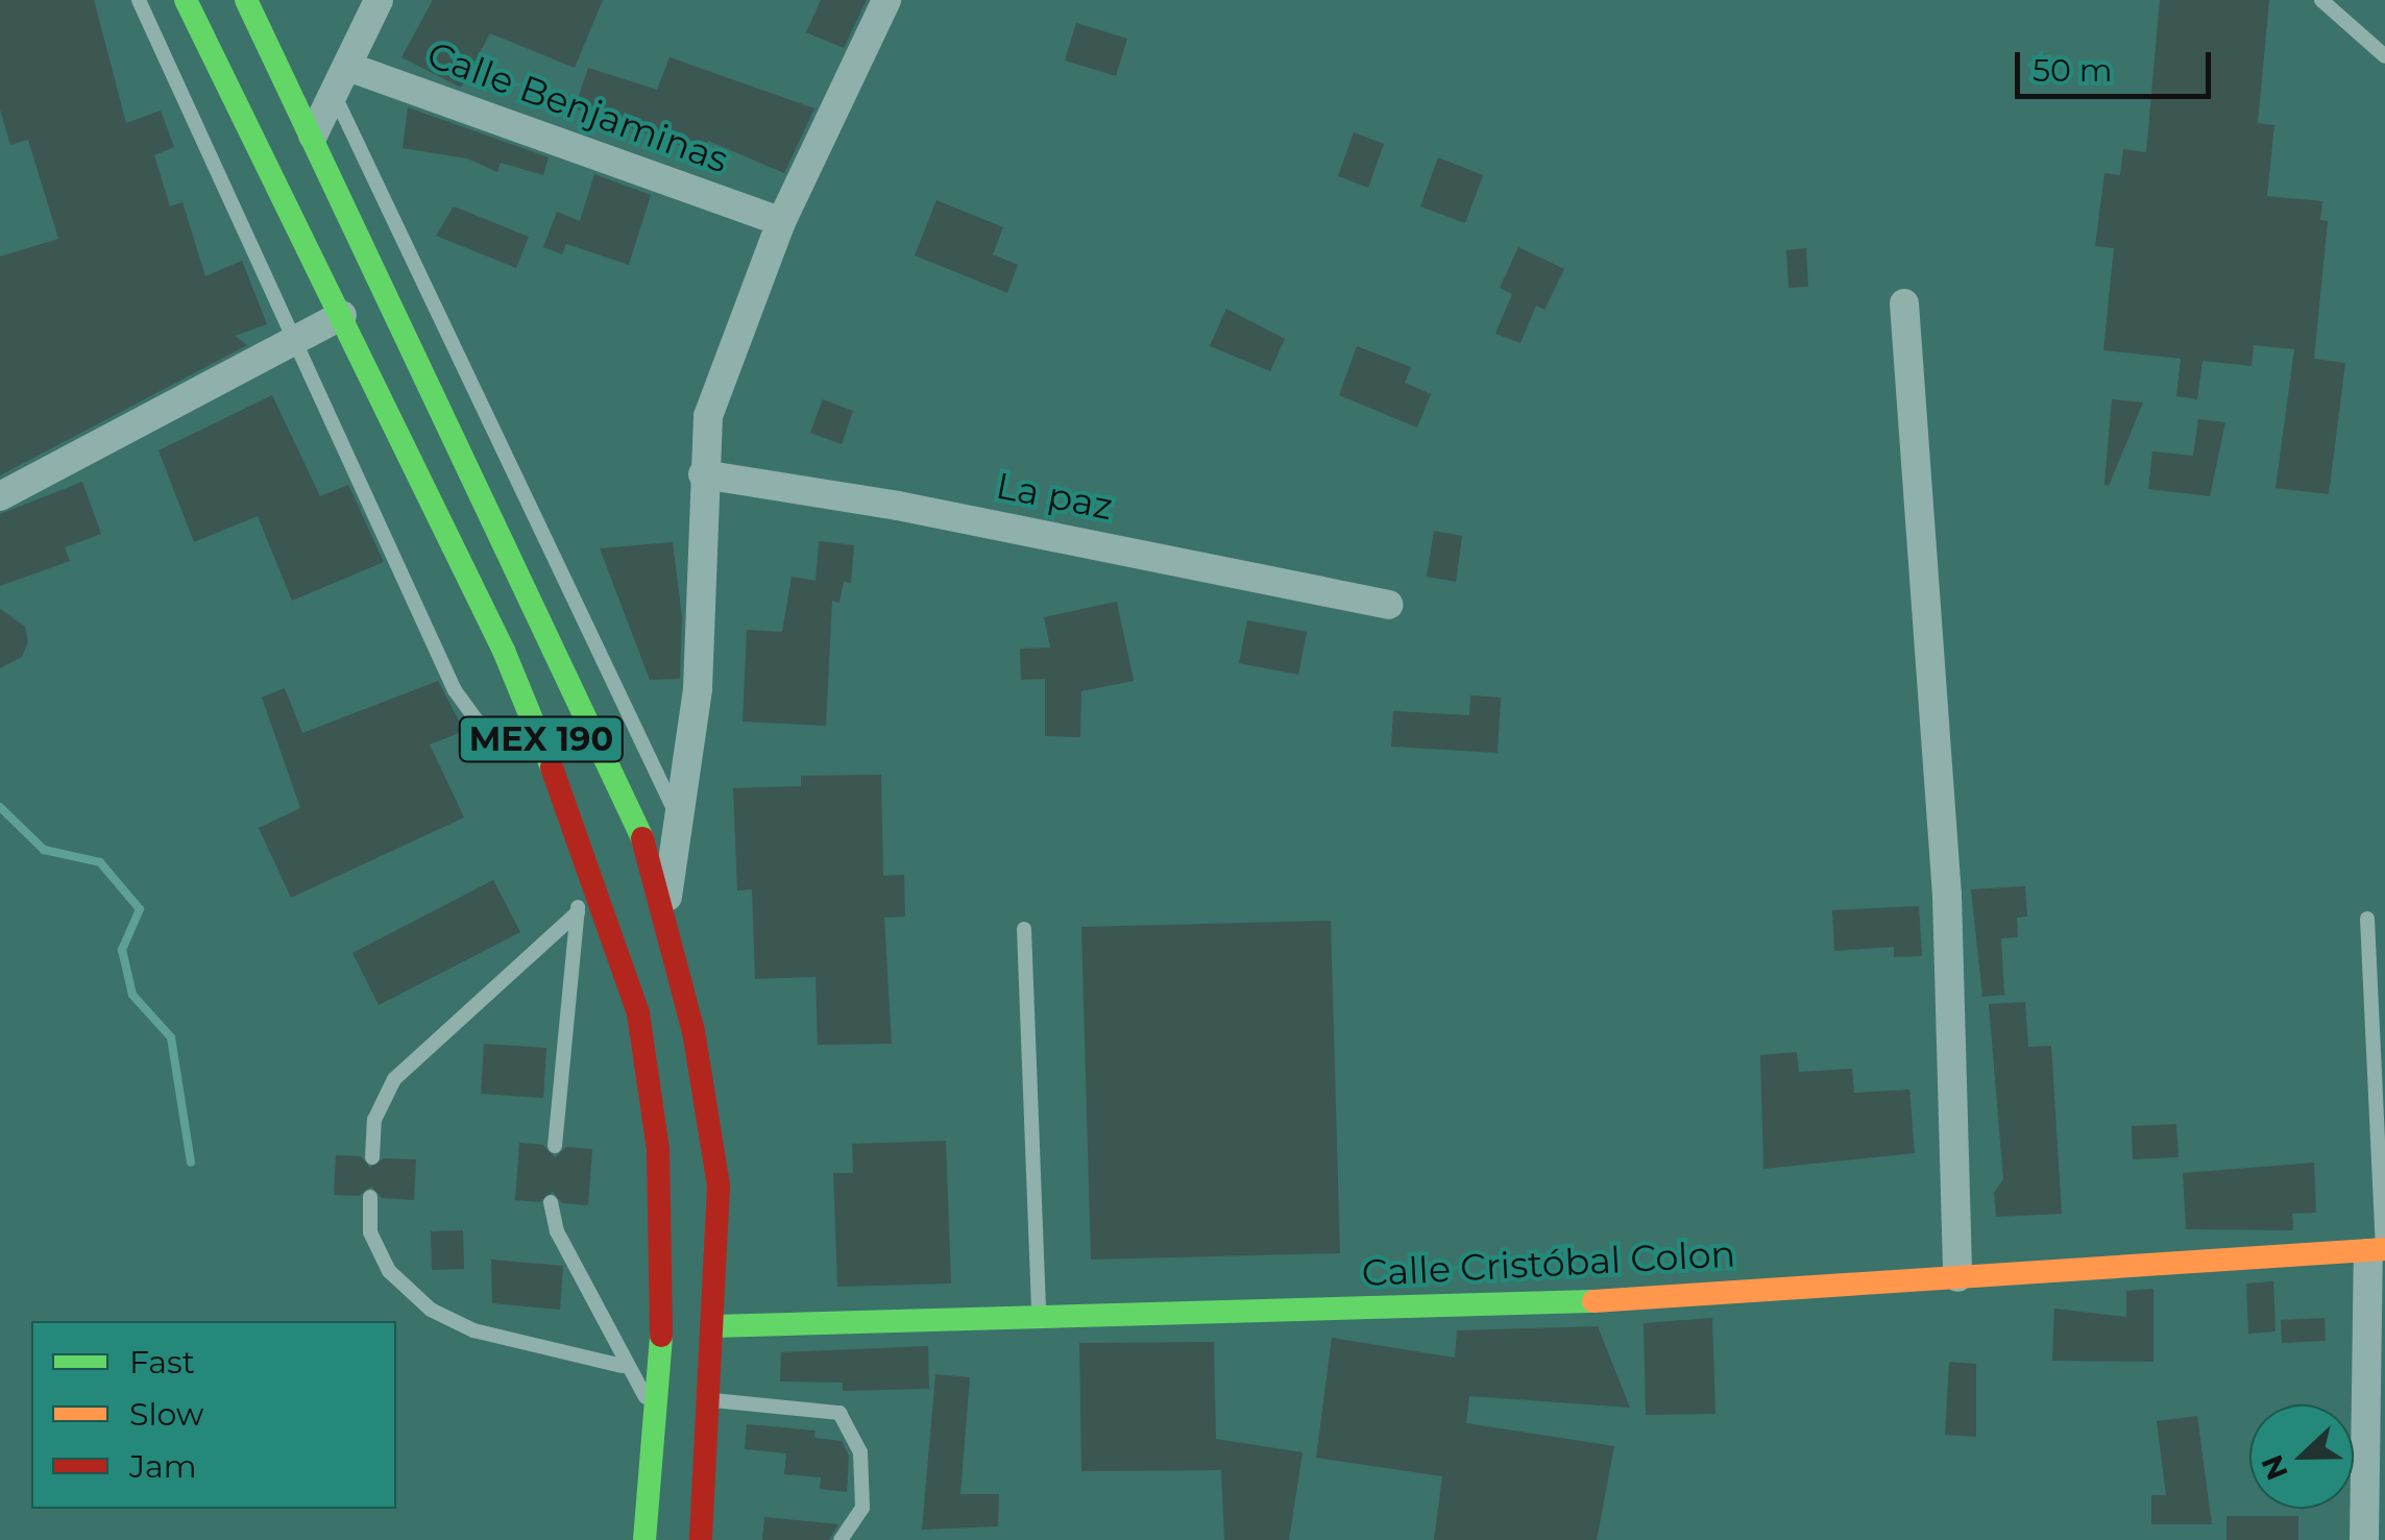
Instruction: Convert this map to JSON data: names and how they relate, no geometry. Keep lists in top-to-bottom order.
{
  "streets": {
    "main road": ["MEX 190", "Calle Cristóbal Colon"],
    "street": ["Calle Benjaminas", "La paz"]
  },
  "crossings": [
    ["MEX 190", "Calle Cristóbal Colon"]
  ],
  "legend": ["Fast", "Slow", "Jam"],
  "scale_bar": "50 m",
  "north": "left"
}
